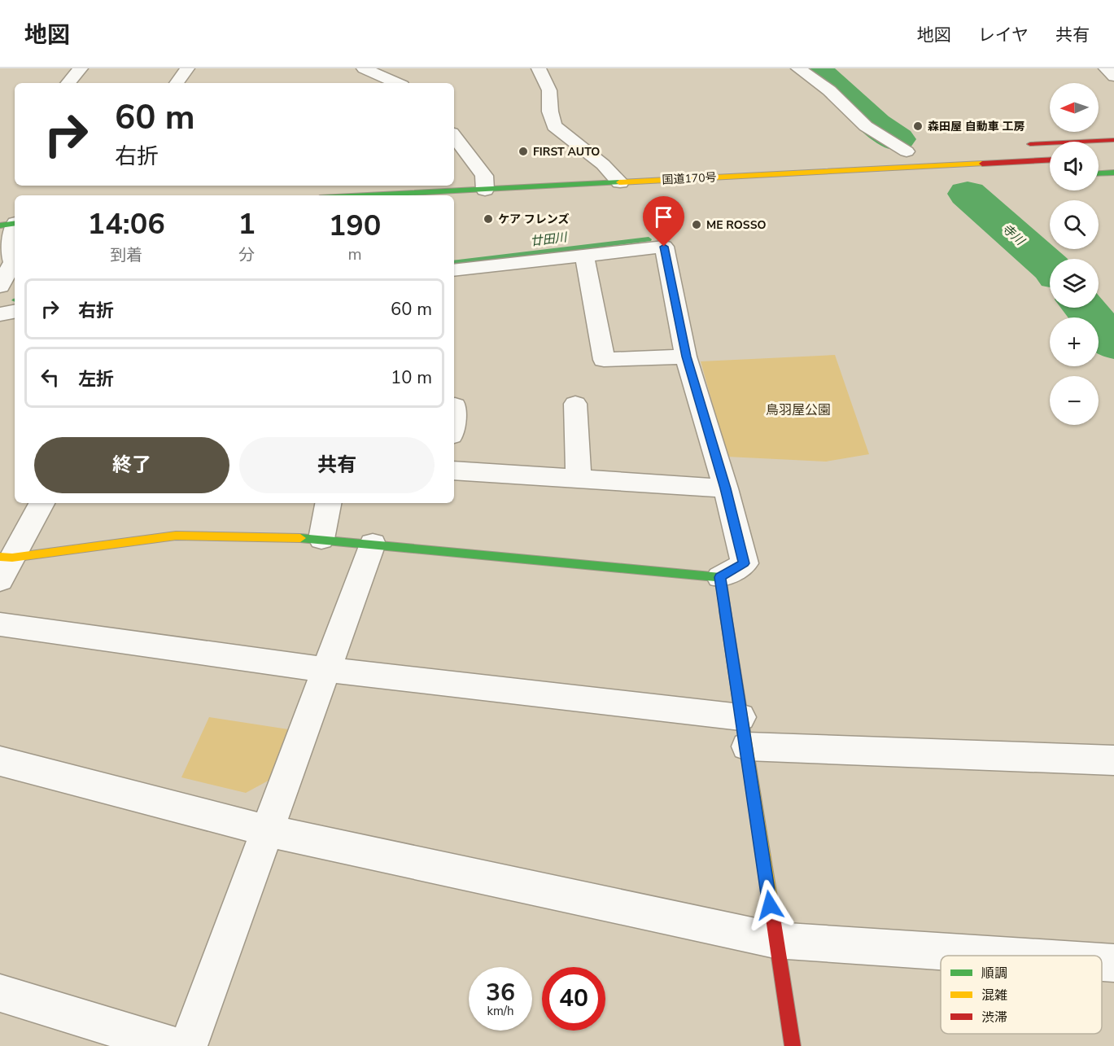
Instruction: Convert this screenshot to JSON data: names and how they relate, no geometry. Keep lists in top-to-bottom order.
{
  "streets": {
    "main road": ["国道170号"]
  },
  "water": ["寺川", "廿田川"],
  "parks": ["鳥羽屋公園"],
  "places": [
    "森田屋 自動車 工房",
    "FIRST AUTO",
    "ケア フレンズ",
    "ME ROSSO"
  ],
  "legend": ["順調", "混雑", "渋滞"],
  "north": "left",
  "page": {
    "header": "地図",
    "nav": ["地図", "レイヤ", "共有"],
    "map_buttons": ["+", "−"],
    "turn": ["60 m", "右折"],
    "eta": [
      "14:06",
      "到着",
      "1",
      "分",
      "190",
      "m"
    ],
    "list": [
      {
        "name": "右折",
        "value": "60 m"
      },
      {
        "name": "左折",
        "value": "10 m"
      }
    ],
    "buttons": ["終了", "共有"],
    "speed": "36 km/h",
    "limit": "40"
  }
}
